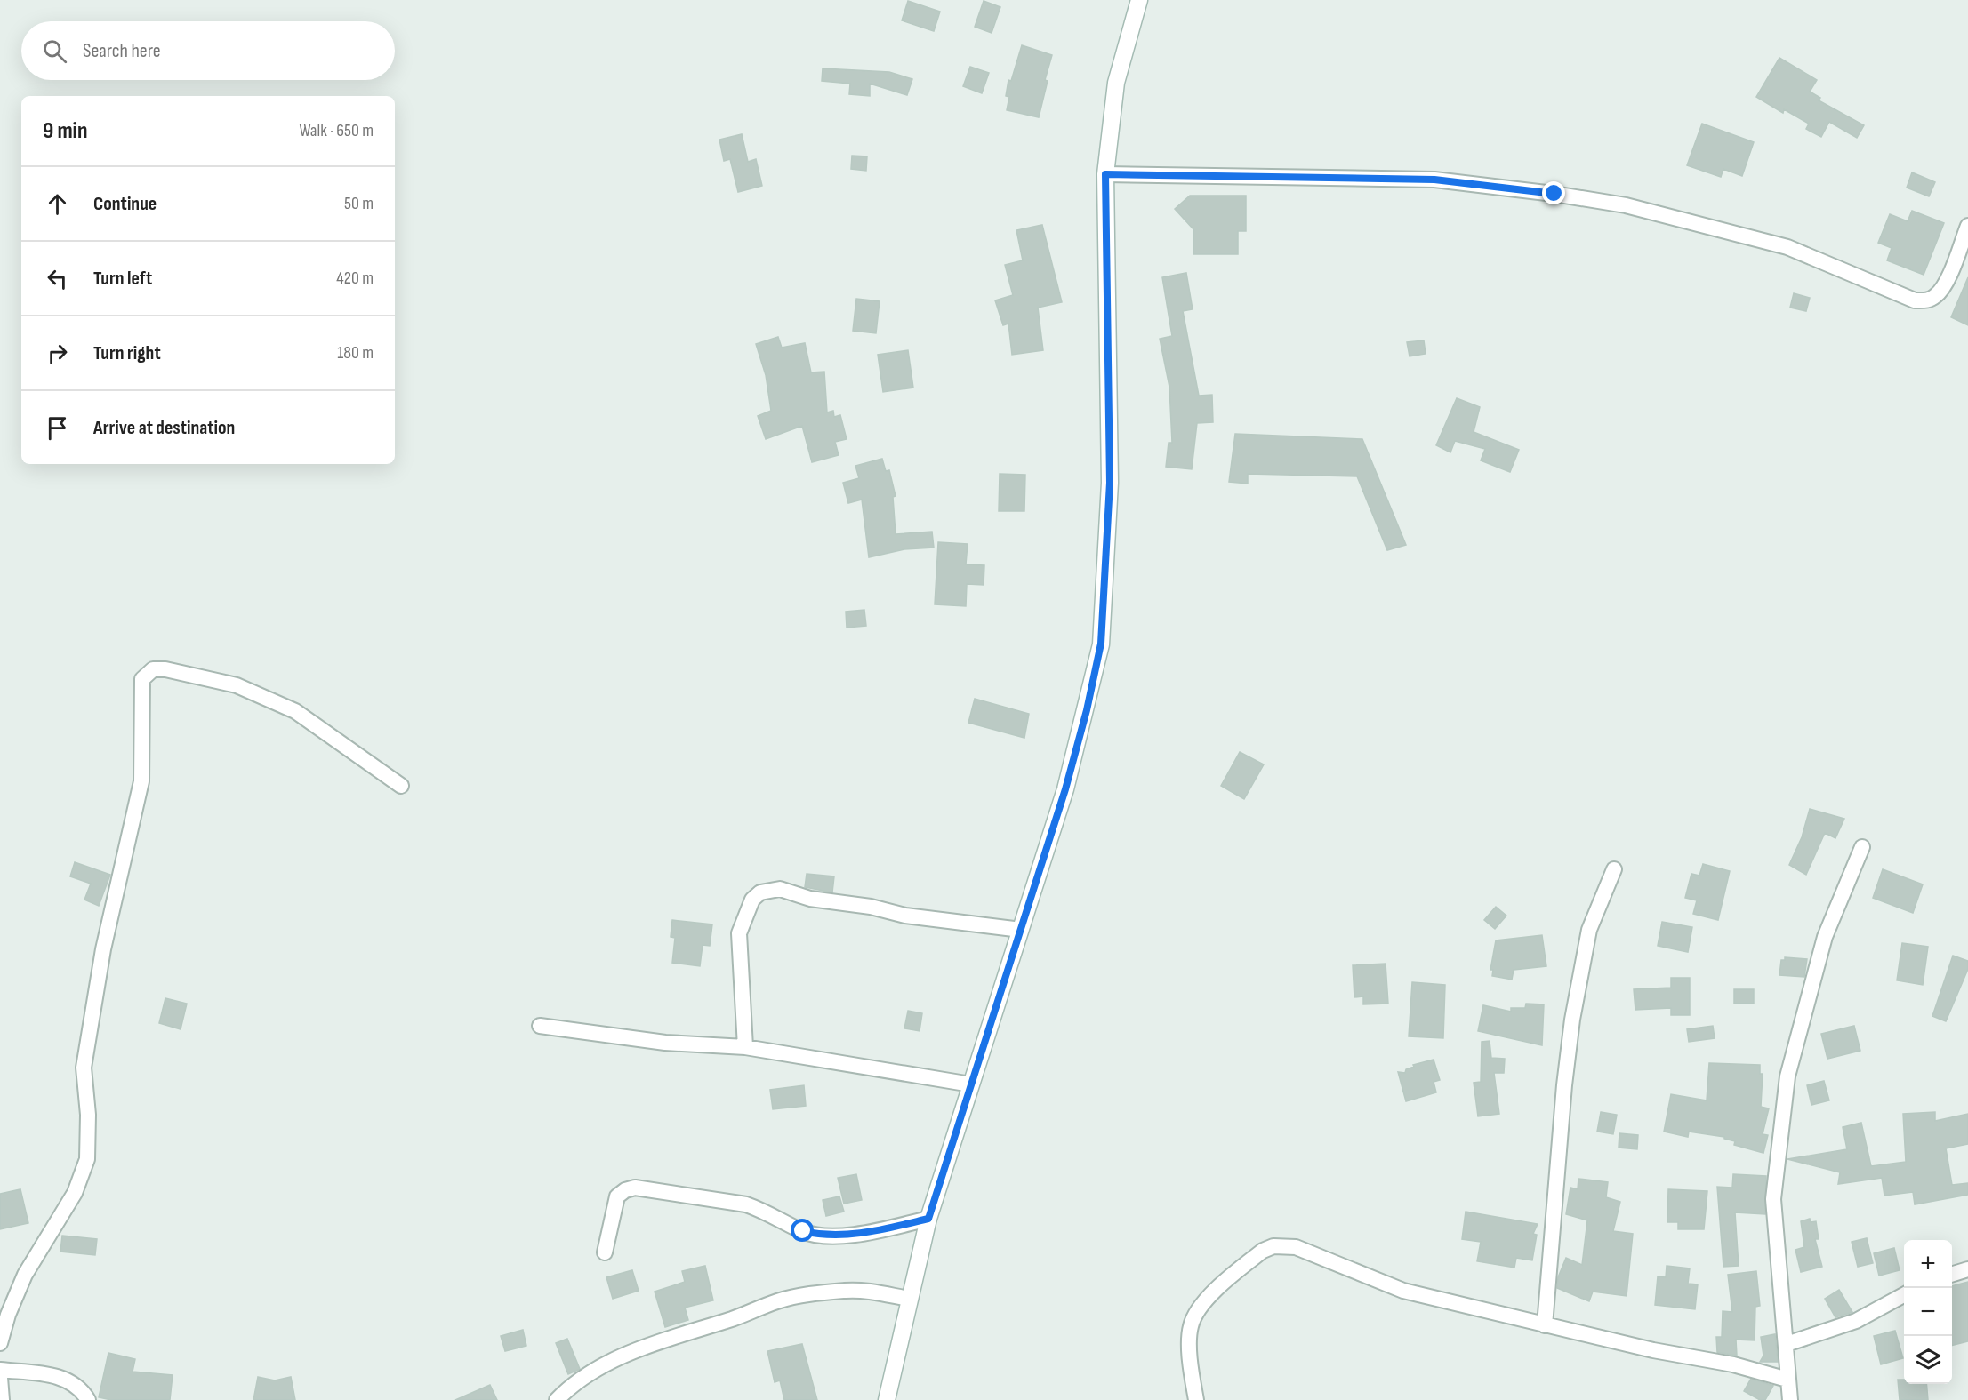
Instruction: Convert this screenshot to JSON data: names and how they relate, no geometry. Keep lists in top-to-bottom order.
{
  "page": {
    "search": "Search here",
    "heading": ["9 min", "Walk · 650 m"],
    "list": [
      ["Continue", "50 m"],
      ["Turn left", "420 m"],
      ["Turn right", "180 m"],
      "Arrive at destination"
    ],
    "map_buttons": ["+", "−"]
  }
}
